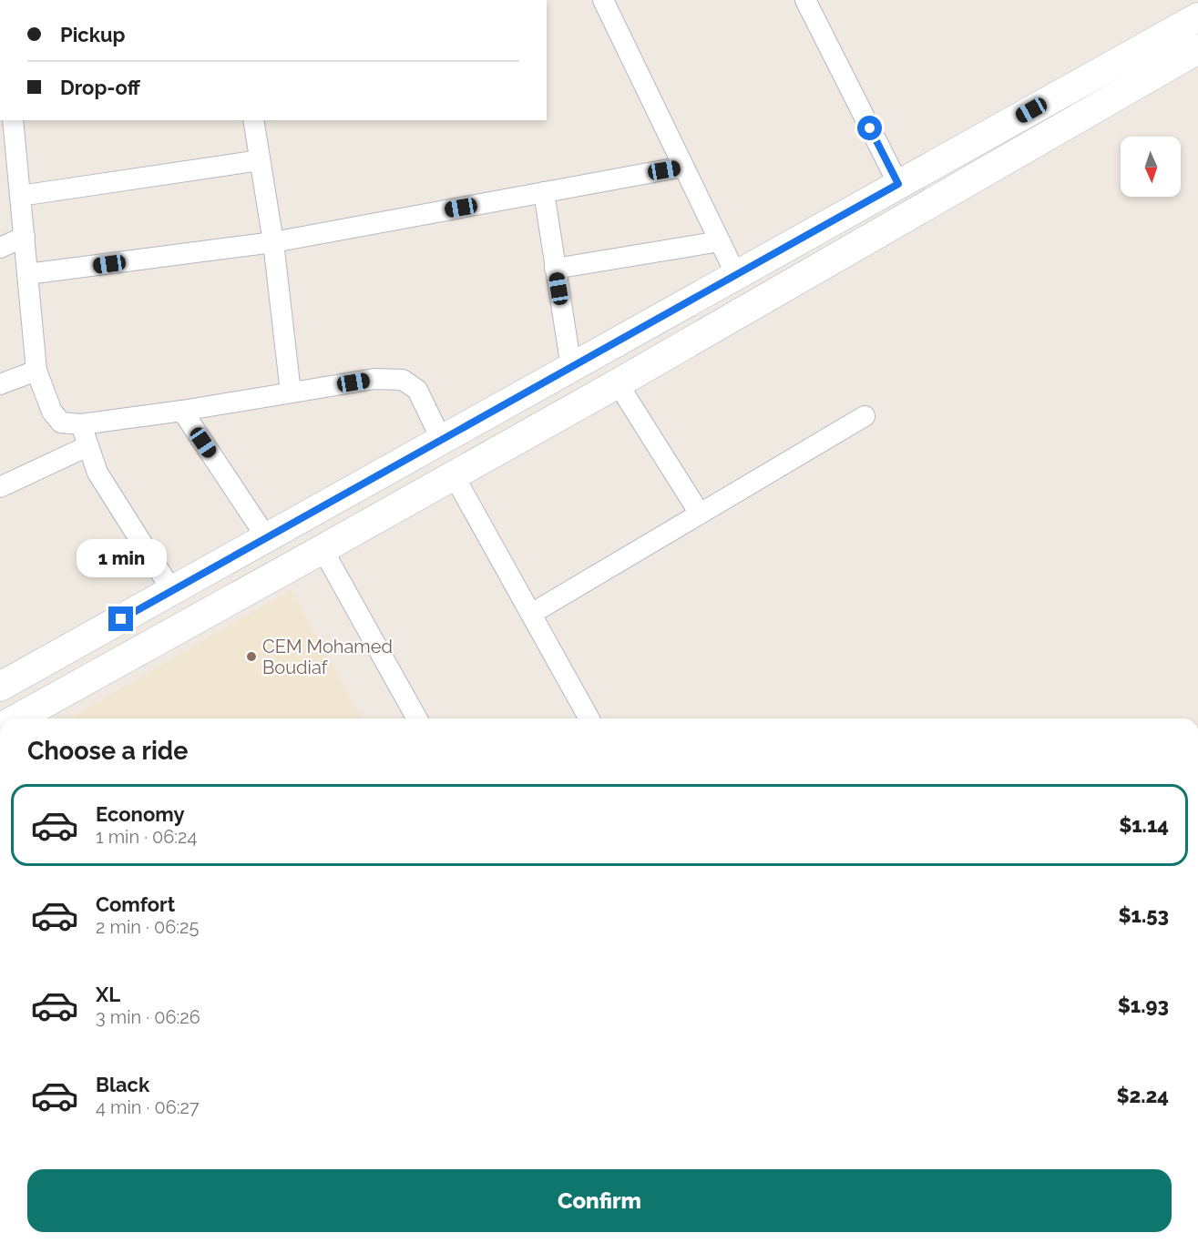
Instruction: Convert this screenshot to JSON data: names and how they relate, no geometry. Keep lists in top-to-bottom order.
{
  "places": ["CEM Mohamed Boudiaf"],
  "north": "bottom",
  "page": {
    "banner": ["Pickup", "Drop-off"],
    "bubble": "1 min",
    "heading": "Choose a ride",
    "list": [
      {
        "name": "Economy",
        "note": "1 min · 06:24",
        "value": "$1.14"
      },
      {
        "name": "Comfort",
        "note": "2 min · 06:25",
        "value": "$1.53"
      },
      {
        "name": "XL",
        "note": "3 min · 06:26",
        "value": "$1.93"
      },
      {
        "name": "Black",
        "note": "4 min · 06:27",
        "value": "$2.24"
      }
    ],
    "buttons": "Confirm"
  }
}
